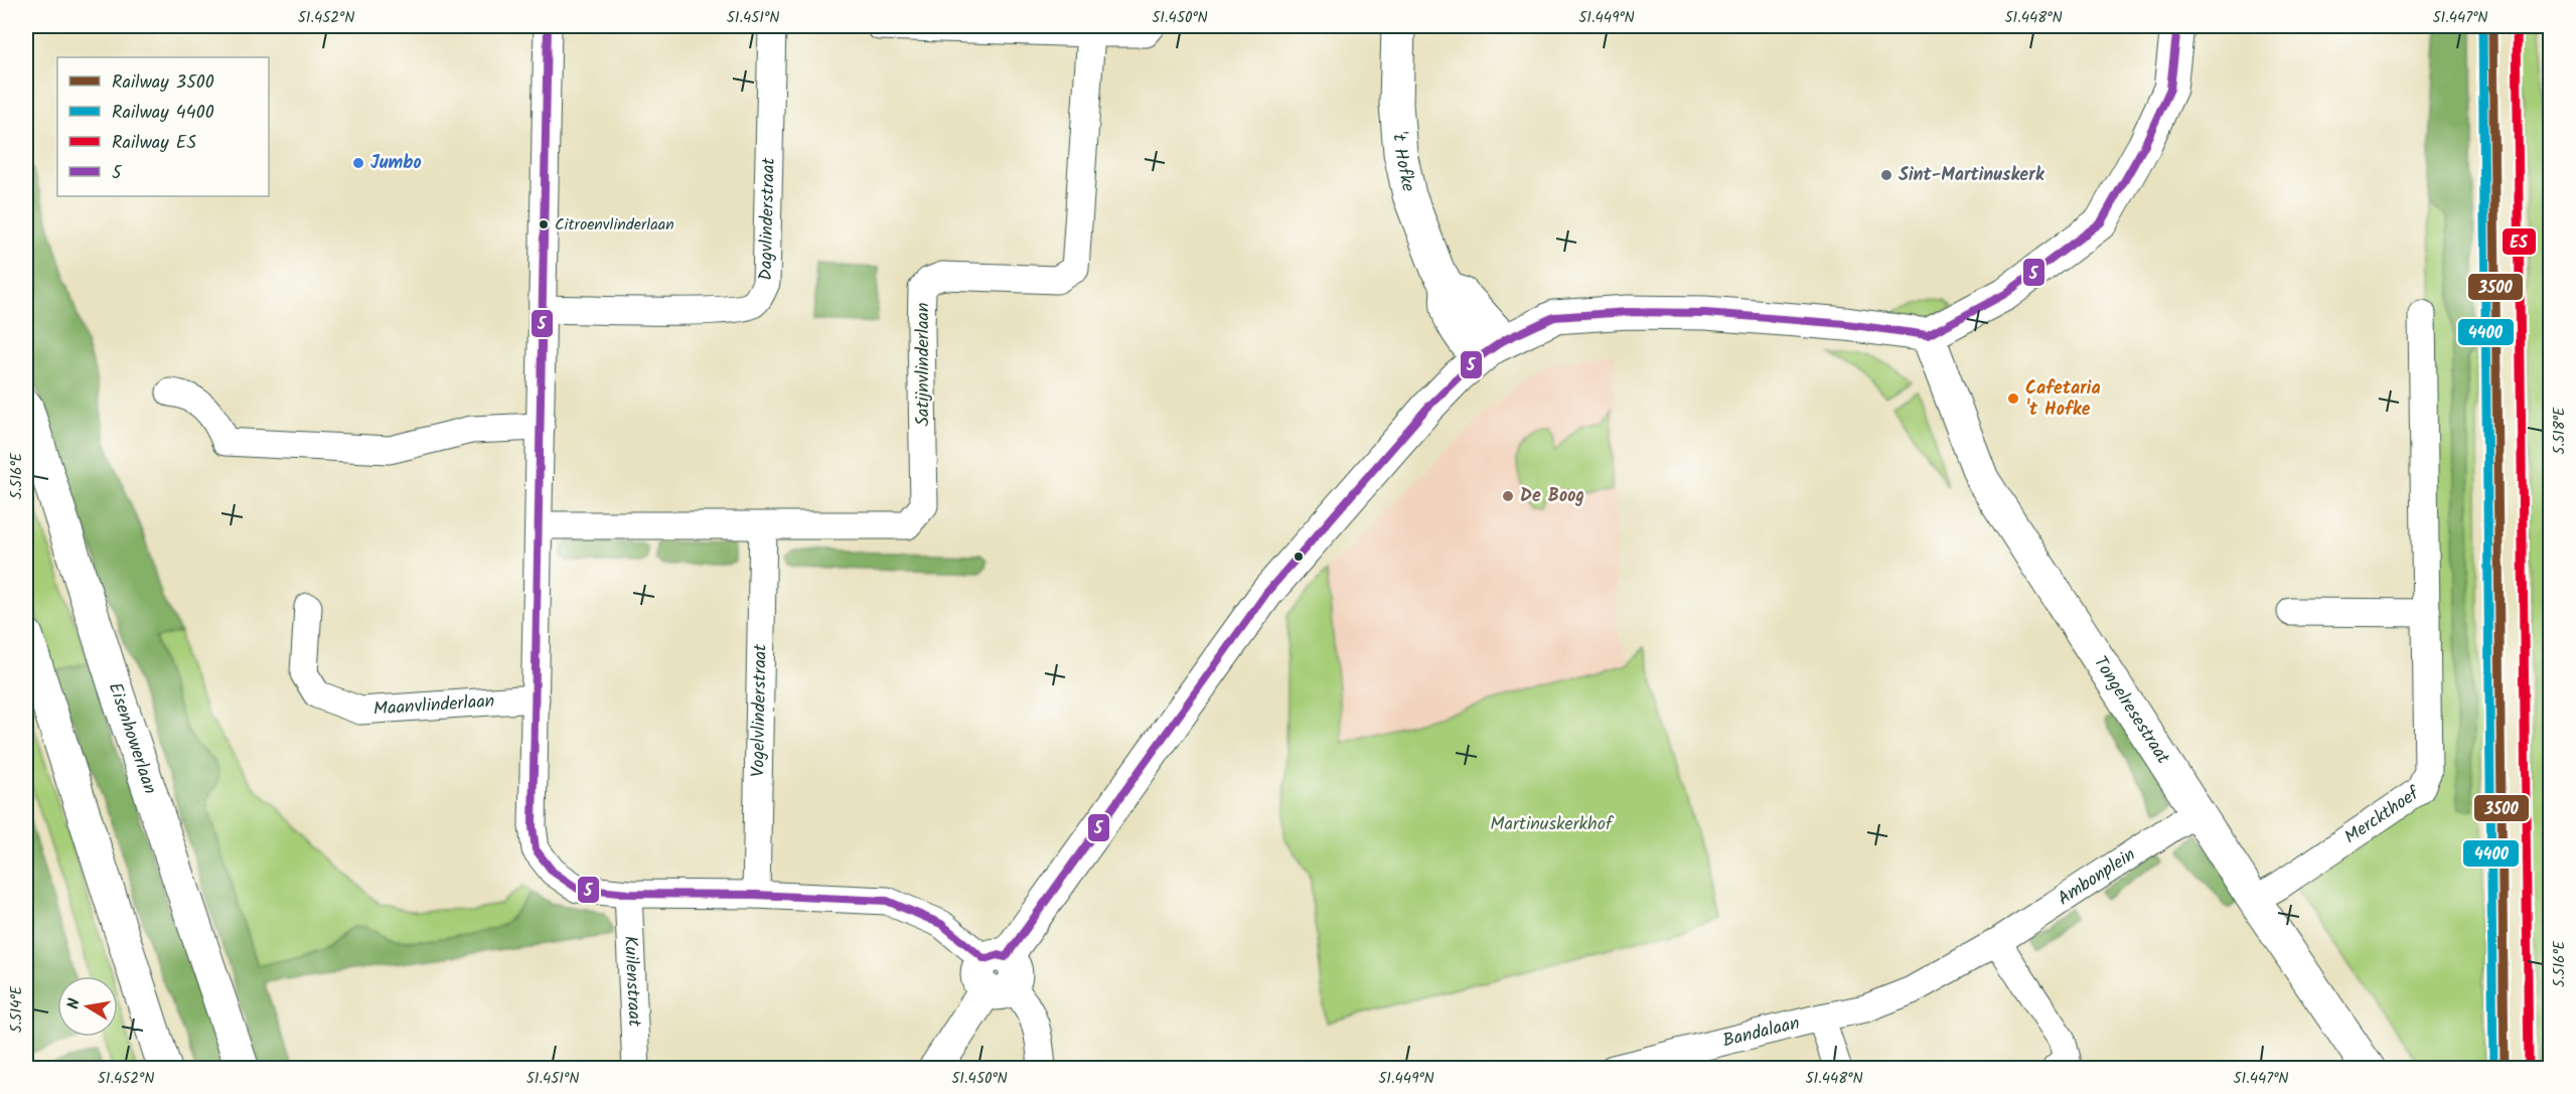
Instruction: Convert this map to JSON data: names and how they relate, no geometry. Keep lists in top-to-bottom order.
{
  "streets": {
    "main road": ["'t Hofke", "Tongelresestraat", "Eisenhowerlaan"],
    "street": [
      "Dagvlinderstraat",
      "Satijnvlinderlaan",
      "Maanvlinderlaan",
      "Vogelvlinderstraat",
      "Merckthoef",
      "Ambonplein",
      "Kuilenstraat",
      "Bandalaan"
    ]
  },
  "crossings": [
    ["Satijnvlinderlaan", "Vogelvlinderstraat"],
    ["Tongelresestraat", "Merckthoef"],
    ["Tongelresestraat", "Ambonplein"],
    ["Ambonplein", "Bandalaan"]
  ],
  "parks": ["Martinuskerkhof"],
  "places": [
    "Jumbo",
    "Sint-Martinuskerk",
    "Citroenvlinderlaan",
    "Cafetaria 't Hofke",
    "De Boog"
  ],
  "lines": [
    "rail line 3500",
    "rail line 4400",
    "rail line ES",
    "transit line 5"
  ],
  "legend": [
    "Railway 3500",
    "Railway 4400",
    "Railway ES",
    "5"
  ],
  "north": "left",
  "coordinates": [
    "51.452°N",
    "51.451°N",
    "51.450°N",
    "51.449°N",
    "51.448°N",
    "51.447°N",
    "5.518°E",
    "5.516°E",
    "5.514°E"
  ]
}
